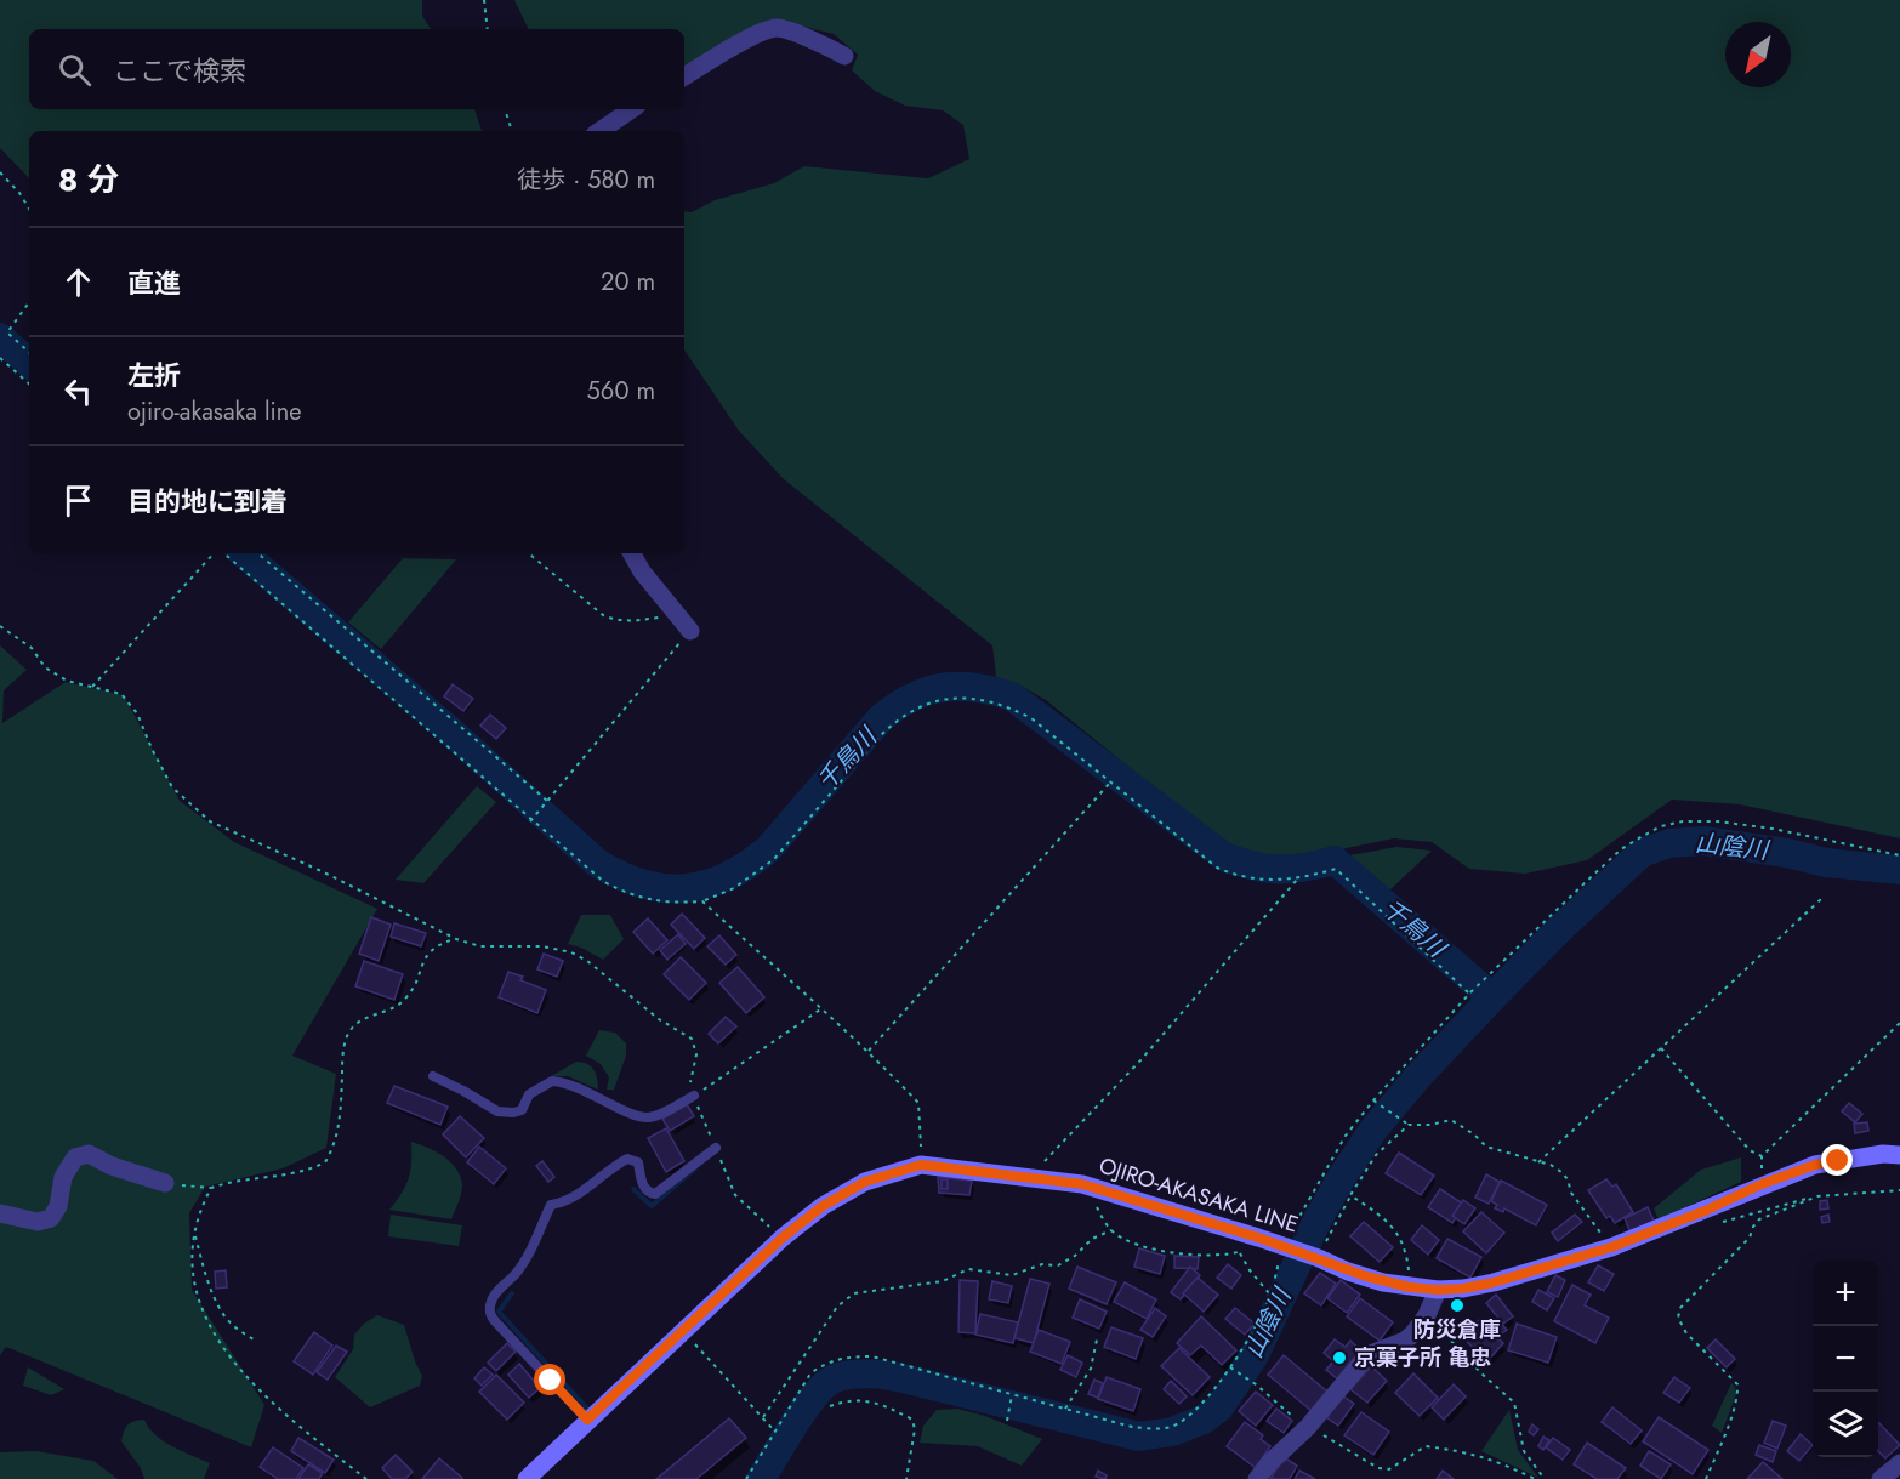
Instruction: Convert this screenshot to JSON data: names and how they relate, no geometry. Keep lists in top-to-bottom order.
{
  "streets": {
    "main road": ["OJIRO-AKASAKA LINE"]
  },
  "water": ["千鳥川", "山陰川"],
  "places": ["防災倉庫", "京菓子所 亀忠"],
  "north": "bottom left",
  "page": {
    "search": "ここで検索",
    "heading": ["8 分", "徒歩 · 580 m"],
    "list": [
      ["直進", "20 m"],
      ["左折", "ojiro-akasaka line", "560 m"],
      "目的地に到着"
    ],
    "map_buttons": ["+", "−"]
  }
}
